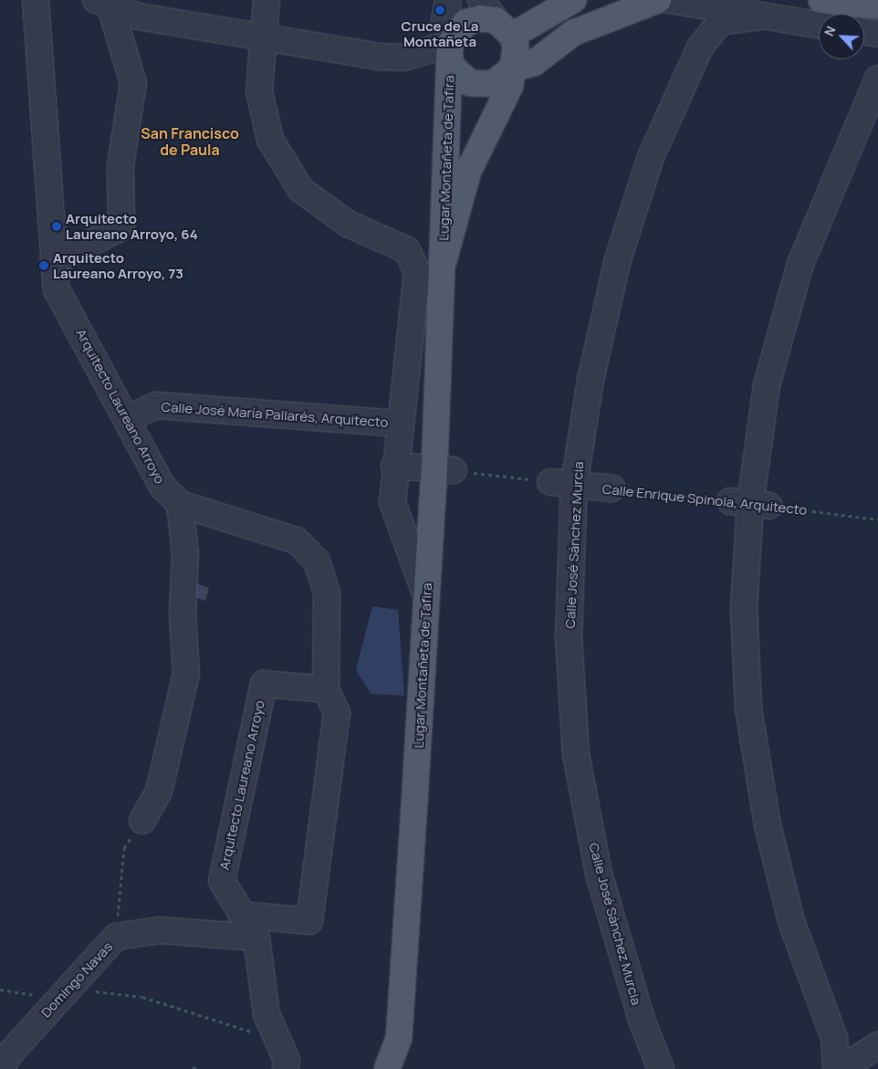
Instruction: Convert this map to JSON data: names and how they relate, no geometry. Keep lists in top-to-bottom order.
{
  "streets": {
    "main road": ["Lugar Montañeta de Tafira"],
    "street": [
      "Arquitecto Laureano Arroyo",
      "Calle José María Pallarés, Arquitecto",
      "Calle Enrique Spinola, Arquitecto",
      "Calle José Sánchez Murcia",
      "Domingo Navas"
    ]
  },
  "crossings": [
    ["Arquitecto Laureano Arroyo", "Calle José María Pallarés, Arquitecto"],
    ["Arquitecto Laureano Arroyo", "Domingo Navas"],
    ["Calle Enrique Spinola, Arquitecto", "Calle José Sánchez Murcia"]
  ],
  "districts": ["San Francisco de Paula"],
  "places": ["Cruce de La Montañeta", "Arquitecto Laureano Arroyo, 64", "Arquitecto Laureano Arroyo, 73"],
  "north": "top left"
}
